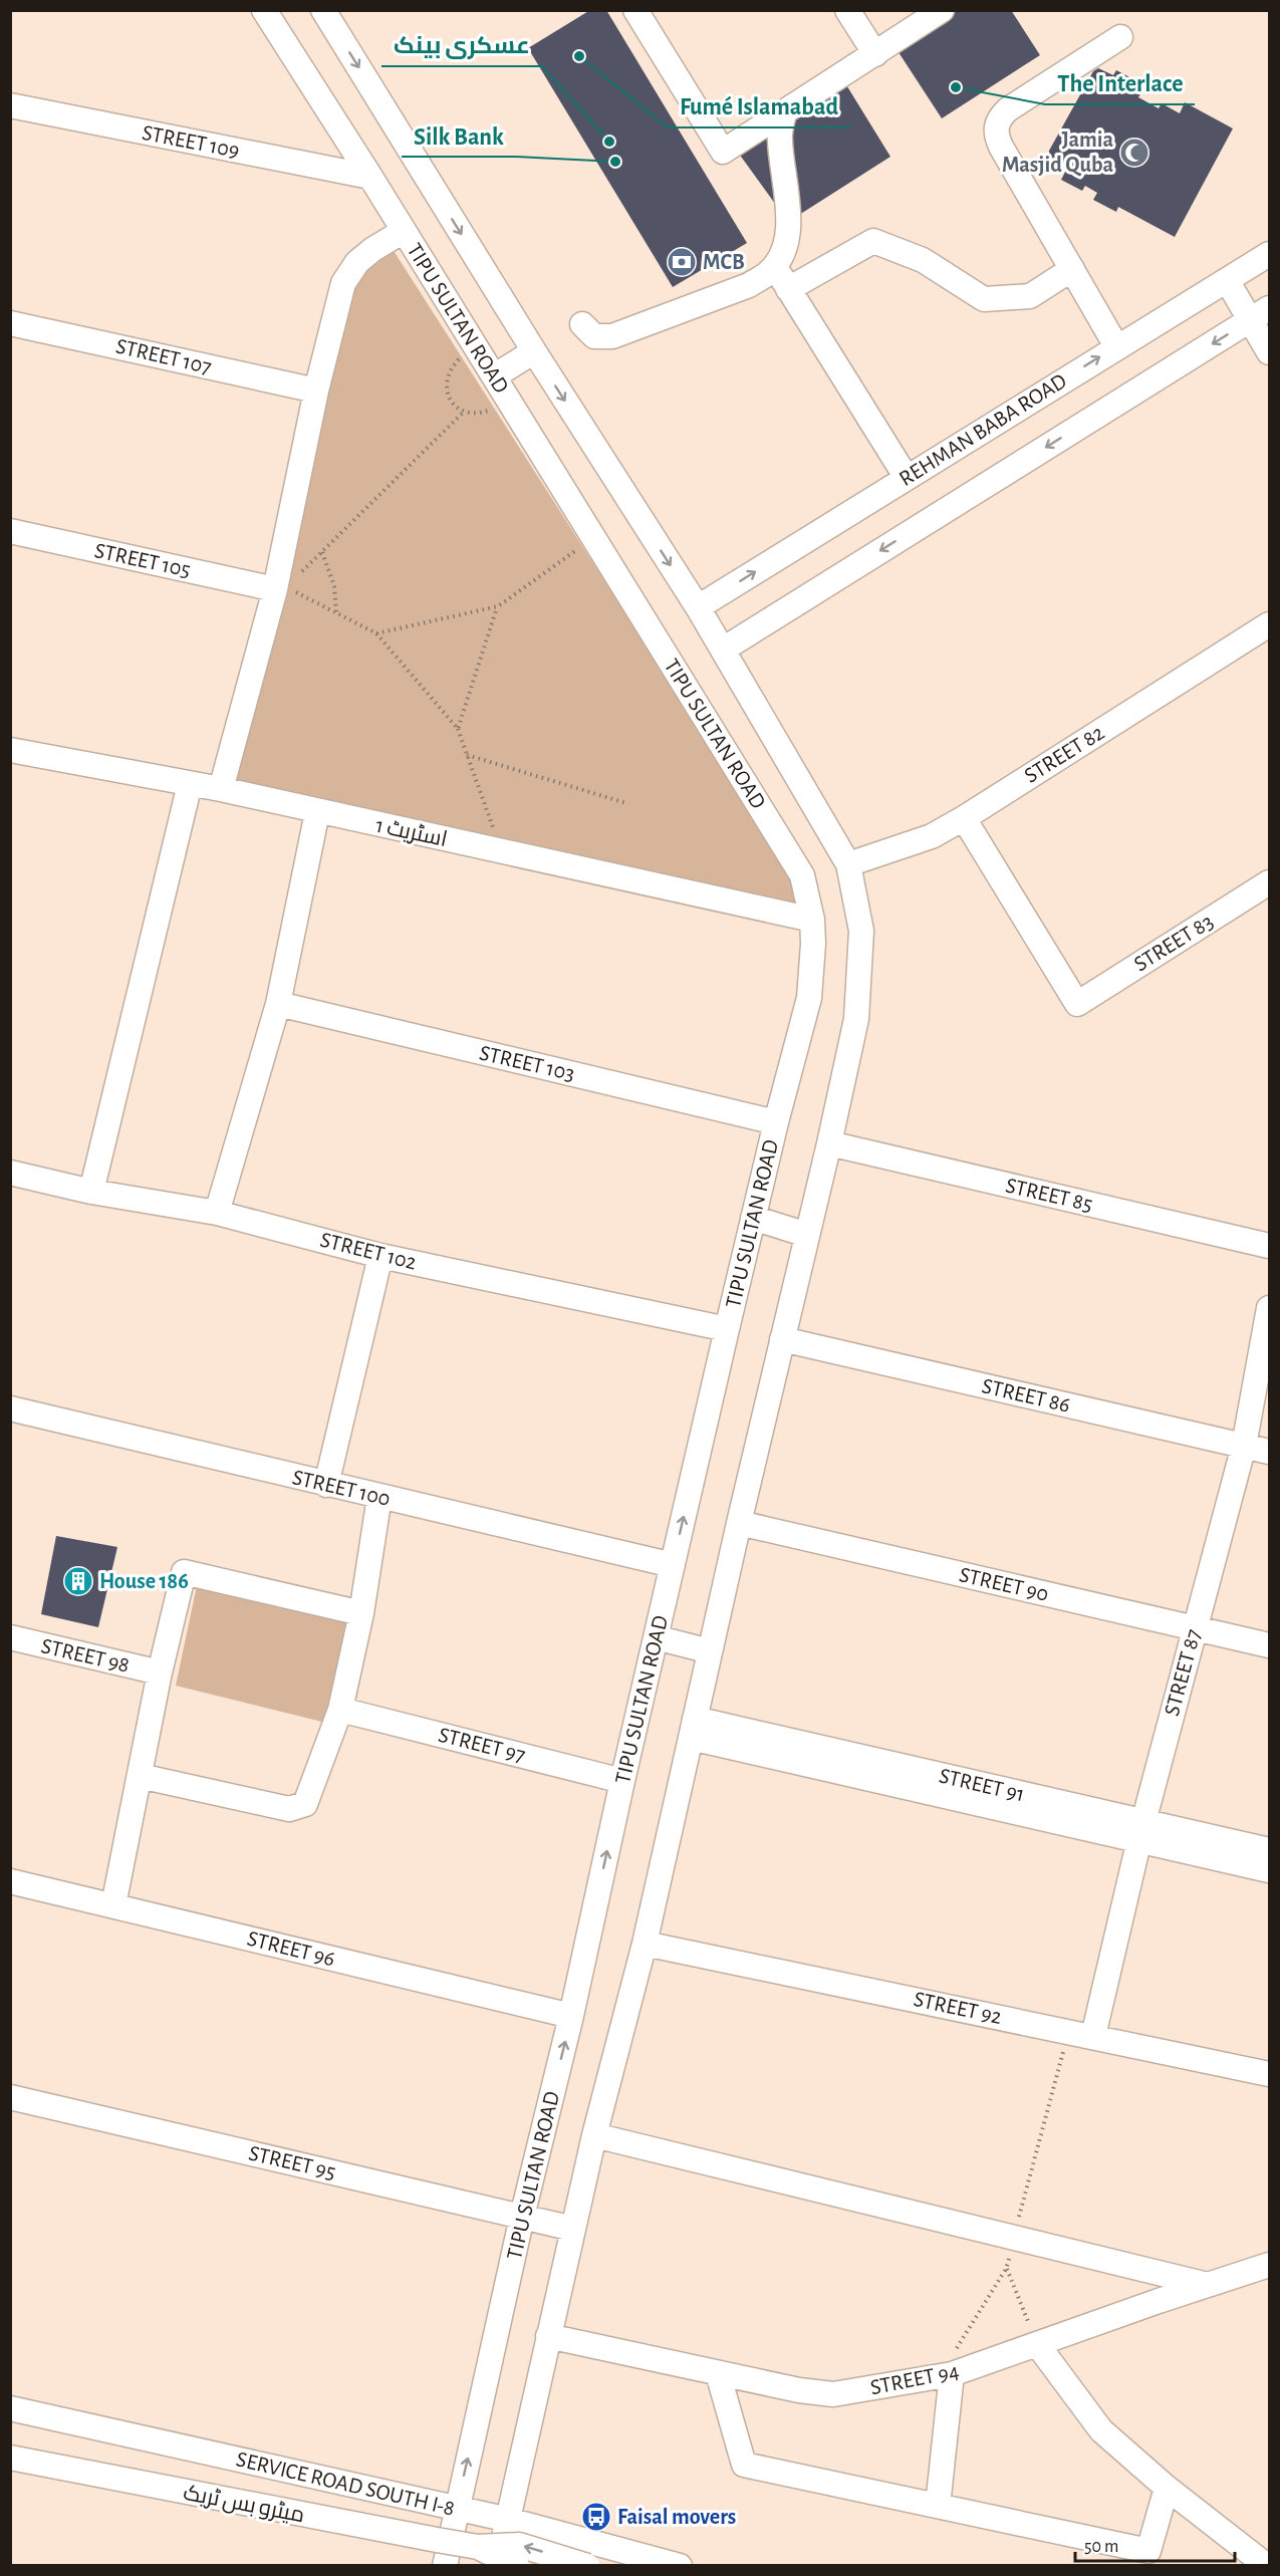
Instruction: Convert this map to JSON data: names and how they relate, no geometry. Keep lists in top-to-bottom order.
{
  "streets": {
    "street": [
      "STREET 109",
      "TIPU SULTAN ROAD",
      "STREET 107",
      "REHMAN BABA ROAD",
      "STREET 105",
      "STREET 82",
      "اسٹریٹ 1",
      "STREET 83",
      "STREET 103",
      "STREET 85",
      "STREET 102",
      "STREET 86",
      "STREET 100",
      "STREET 90",
      "STREET 98",
      "STREET 87",
      "STREET 97",
      "STREET 91",
      "STREET 96",
      "STREET 92",
      "STREET 95",
      "STREET 94",
      "SERVICE ROAD SOUTH I-8",
      "میٹرو بس ٹریک"
    ]
  },
  "crossings": [
    ["STREET 109", "TIPU SULTAN ROAD"],
    ["TIPU SULTAN ROAD", "REHMAN BABA ROAD"],
    ["TIPU SULTAN ROAD", "STREET 82"],
    ["TIPU SULTAN ROAD", "اسٹریٹ 1"],
    ["TIPU SULTAN ROAD", "STREET 103"],
    ["TIPU SULTAN ROAD", "STREET 85"],
    ["TIPU SULTAN ROAD", "STREET 102"],
    ["TIPU SULTAN ROAD", "STREET 86"],
    ["TIPU SULTAN ROAD", "STREET 100"],
    ["TIPU SULTAN ROAD", "STREET 90"],
    ["TIPU SULTAN ROAD", "STREET 97"],
    ["TIPU SULTAN ROAD", "STREET 91"],
    ["TIPU SULTAN ROAD", "STREET 96"],
    ["TIPU SULTAN ROAD", "STREET 92"],
    ["TIPU SULTAN ROAD", "STREET 95"],
    ["TIPU SULTAN ROAD", "STREET 94"],
    ["TIPU SULTAN ROAD", "SERVICE ROAD SOUTH I-8"],
    ["STREET 82", "STREET 83"],
    ["STREET 86", "STREET 87"],
    ["STREET 90", "STREET 87"],
    ["STREET 87", "STREET 91"],
    ["STREET 87", "STREET 92"]
  ],
  "places": {
    "other": [
      "Fumé Islamabad",
      "The Interlace",
      "عسکری بینک",
      "Silk Bank"
    ],
    "mosque": ["Jamia Masjid Quba"],
    "bank": ["MCB"],
    "building": ["House 186"],
    "bus stop": ["Faisal movers"]
  },
  "scale_bar": "50 m"
}
